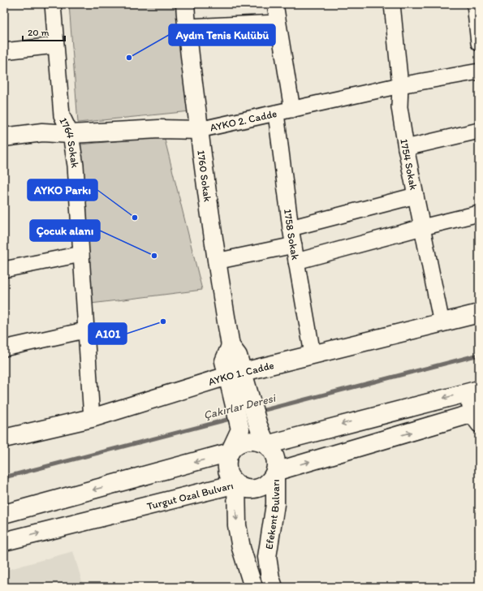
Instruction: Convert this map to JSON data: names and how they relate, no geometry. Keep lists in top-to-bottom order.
{
  "streets": {
    "street": [
      "AYKO 2. Cadde",
      "1764 Sokak",
      "1754 Sokak",
      "1760 Sokak",
      "1758 Sokak",
      "AYKO 1. Cadde",
      "Turgut Ozal Bulvarı",
      "Efekent Bulvarı"
    ]
  },
  "crossings": [
    ["AYKO 2. Cadde", "1764 Sokak"],
    ["AYKO 2. Cadde", "1754 Sokak"],
    ["AYKO 2. Cadde", "1760 Sokak"],
    ["AYKO 2. Cadde", "1758 Sokak"],
    ["1764 Sokak", "AYKO 1. Cadde"],
    ["1754 Sokak", "AYKO 1. Cadde"],
    ["1760 Sokak", "AYKO 1. Cadde"],
    ["1760 Sokak", "Efekent Bulvarı"],
    ["1758 Sokak", "AYKO 1. Cadde"],
    ["AYKO 1. Cadde", "Efekent Bulvarı"],
    ["Turgut Ozal Bulvarı", "Efekent Bulvarı"]
  ],
  "water": ["Çakırlar Deresi"],
  "places": [
    "Aydın Tenis Kulübü",
    "AYKO Parkı",
    "Çocuk alanı",
    "A101"
  ],
  "scale_bar": "20 m"
}
